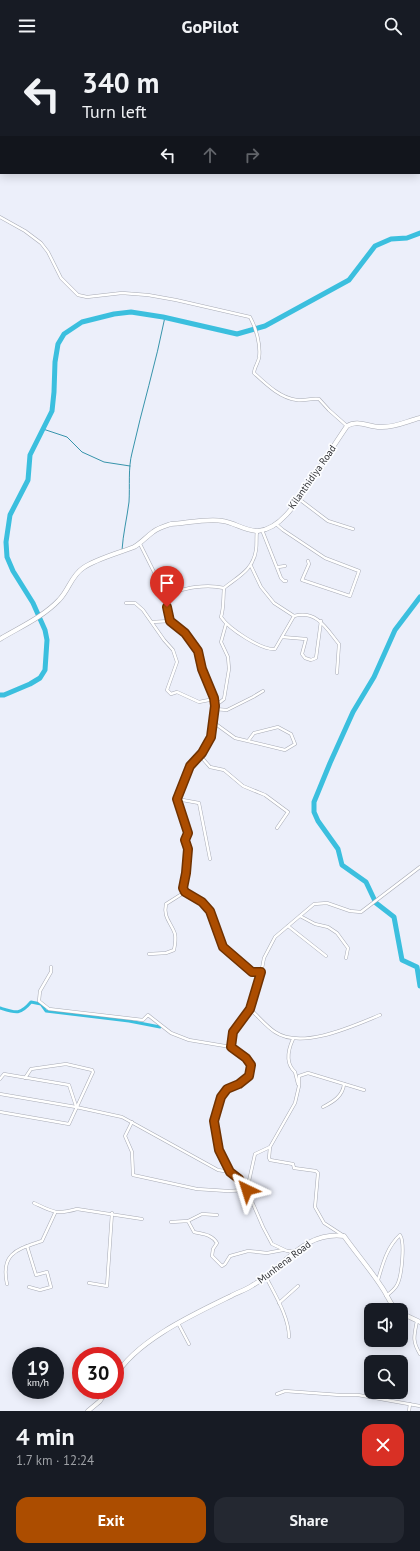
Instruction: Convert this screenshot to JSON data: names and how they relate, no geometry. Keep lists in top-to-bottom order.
{
  "streets": {
    "street": ["Kilanthidiya Road", "Munhena Road"]
  },
  "page": {
    "header": "GoPilot",
    "turn": ["340 m", "Turn left"],
    "speed": "19 km/h",
    "limit": "30",
    "heading": ["4 min", "1.7 km · 12:24"],
    "buttons": ["Exit", "Share"]
  }
}
